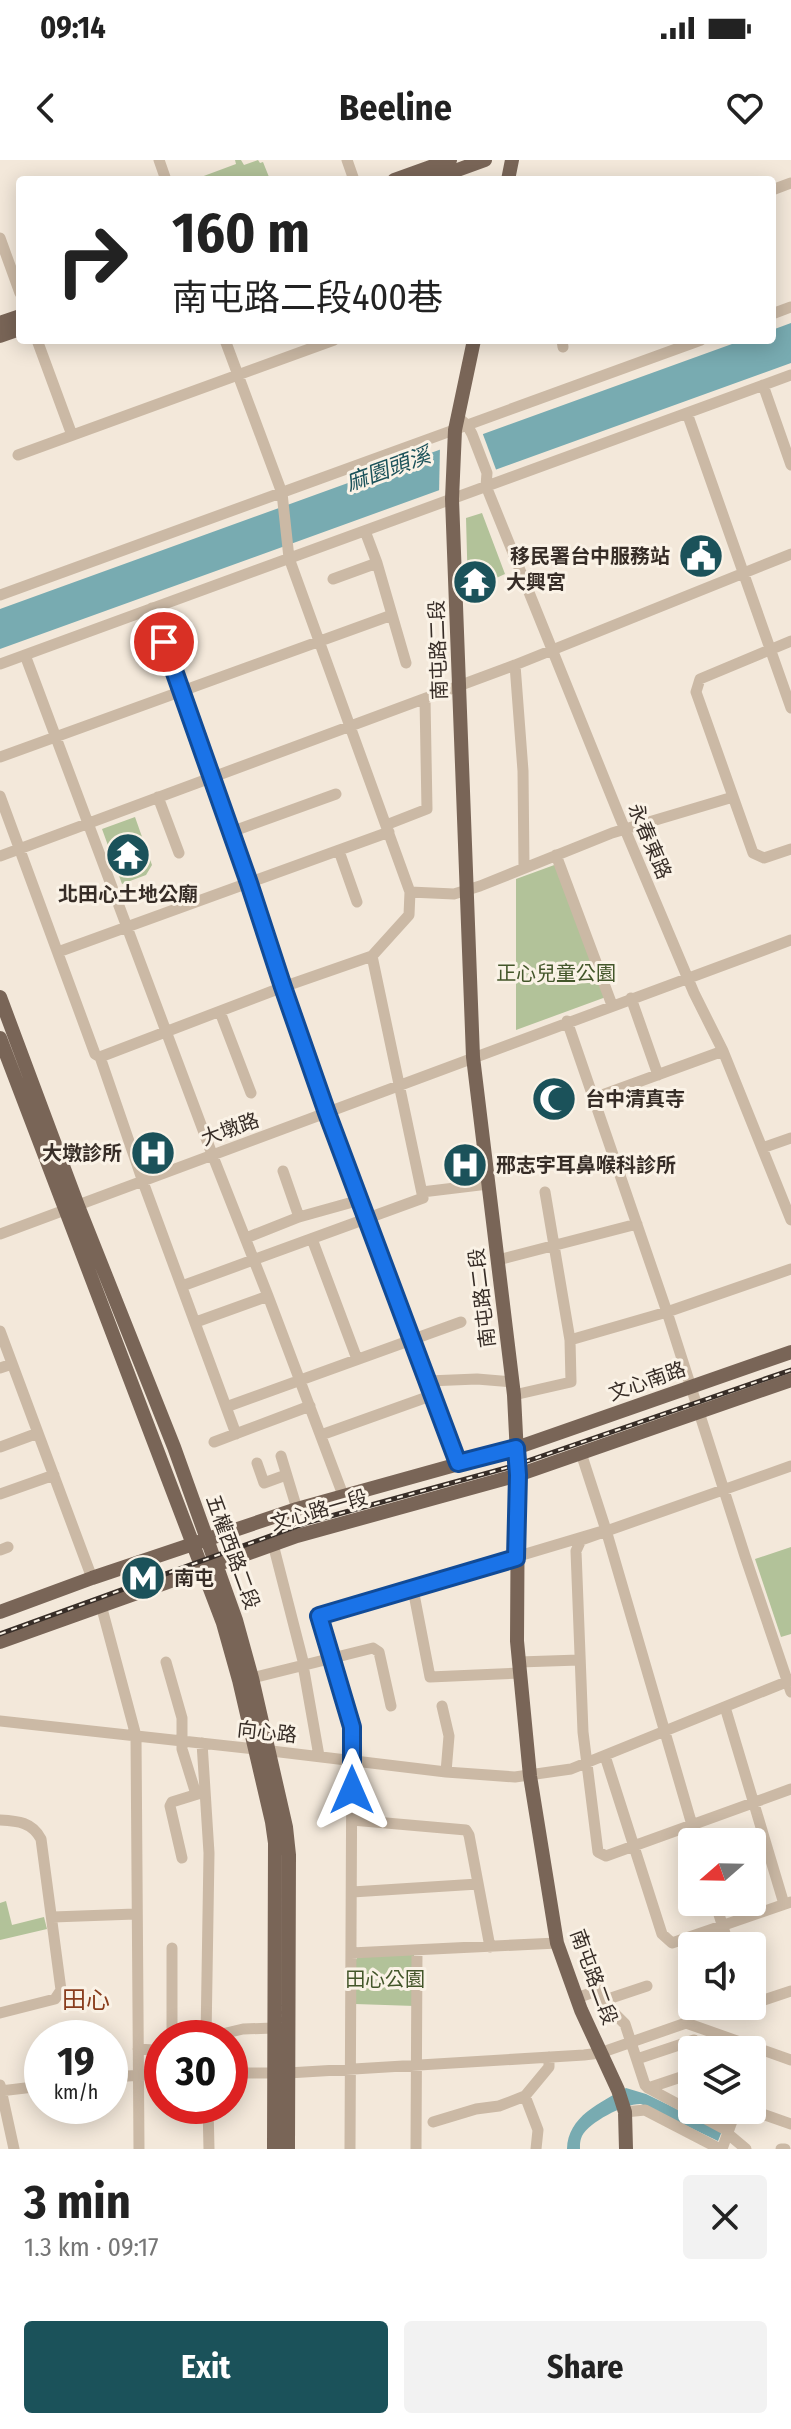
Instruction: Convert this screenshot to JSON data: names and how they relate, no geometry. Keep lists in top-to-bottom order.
{
  "streets": {
    "main road": [
      "南屯路二段",
      "文心南路",
      "文心路一段",
      "五權西路二段"
    ],
    "street": ["永春東路", "大墩路", "向心路"]
  },
  "crossings": [
    ["南屯路二段", "永春東路"],
    ["南屯路二段", "大墩路"],
    ["南屯路二段", "文心南路"],
    ["南屯路二段", "文心路一段"],
    ["南屯路二段", "向心路"],
    ["永春東路", "大墩路"],
    ["大墩路", "五權西路二段"],
    ["文心南路", "文心路一段"],
    ["文心路一段", "五權西路二段"],
    ["五權西路二段", "向心路"]
  ],
  "districts": ["田心"],
  "water": ["麻園頭溪"],
  "parks": ["正心兒童公園", "田心公園"],
  "places": {
    "public building": ["移民署台中服務站"],
    "temple": ["大興宮", "北田心土地公廟"],
    "mosque": ["台中清真寺"],
    "hospital": ["大墩診所", "邢志宇耳鼻喉科診所"],
    "metro station": ["南屯"]
  },
  "north": "left",
  "page": {
    "status": "09:14",
    "header": "Beeline",
    "turn": ["160 m", "南屯路二段400巷"],
    "speed": "19 km/h",
    "limit": "30",
    "heading": ["3 min", "1.3 km · 09:17"],
    "buttons": ["Exit", "Share"]
  }
}
